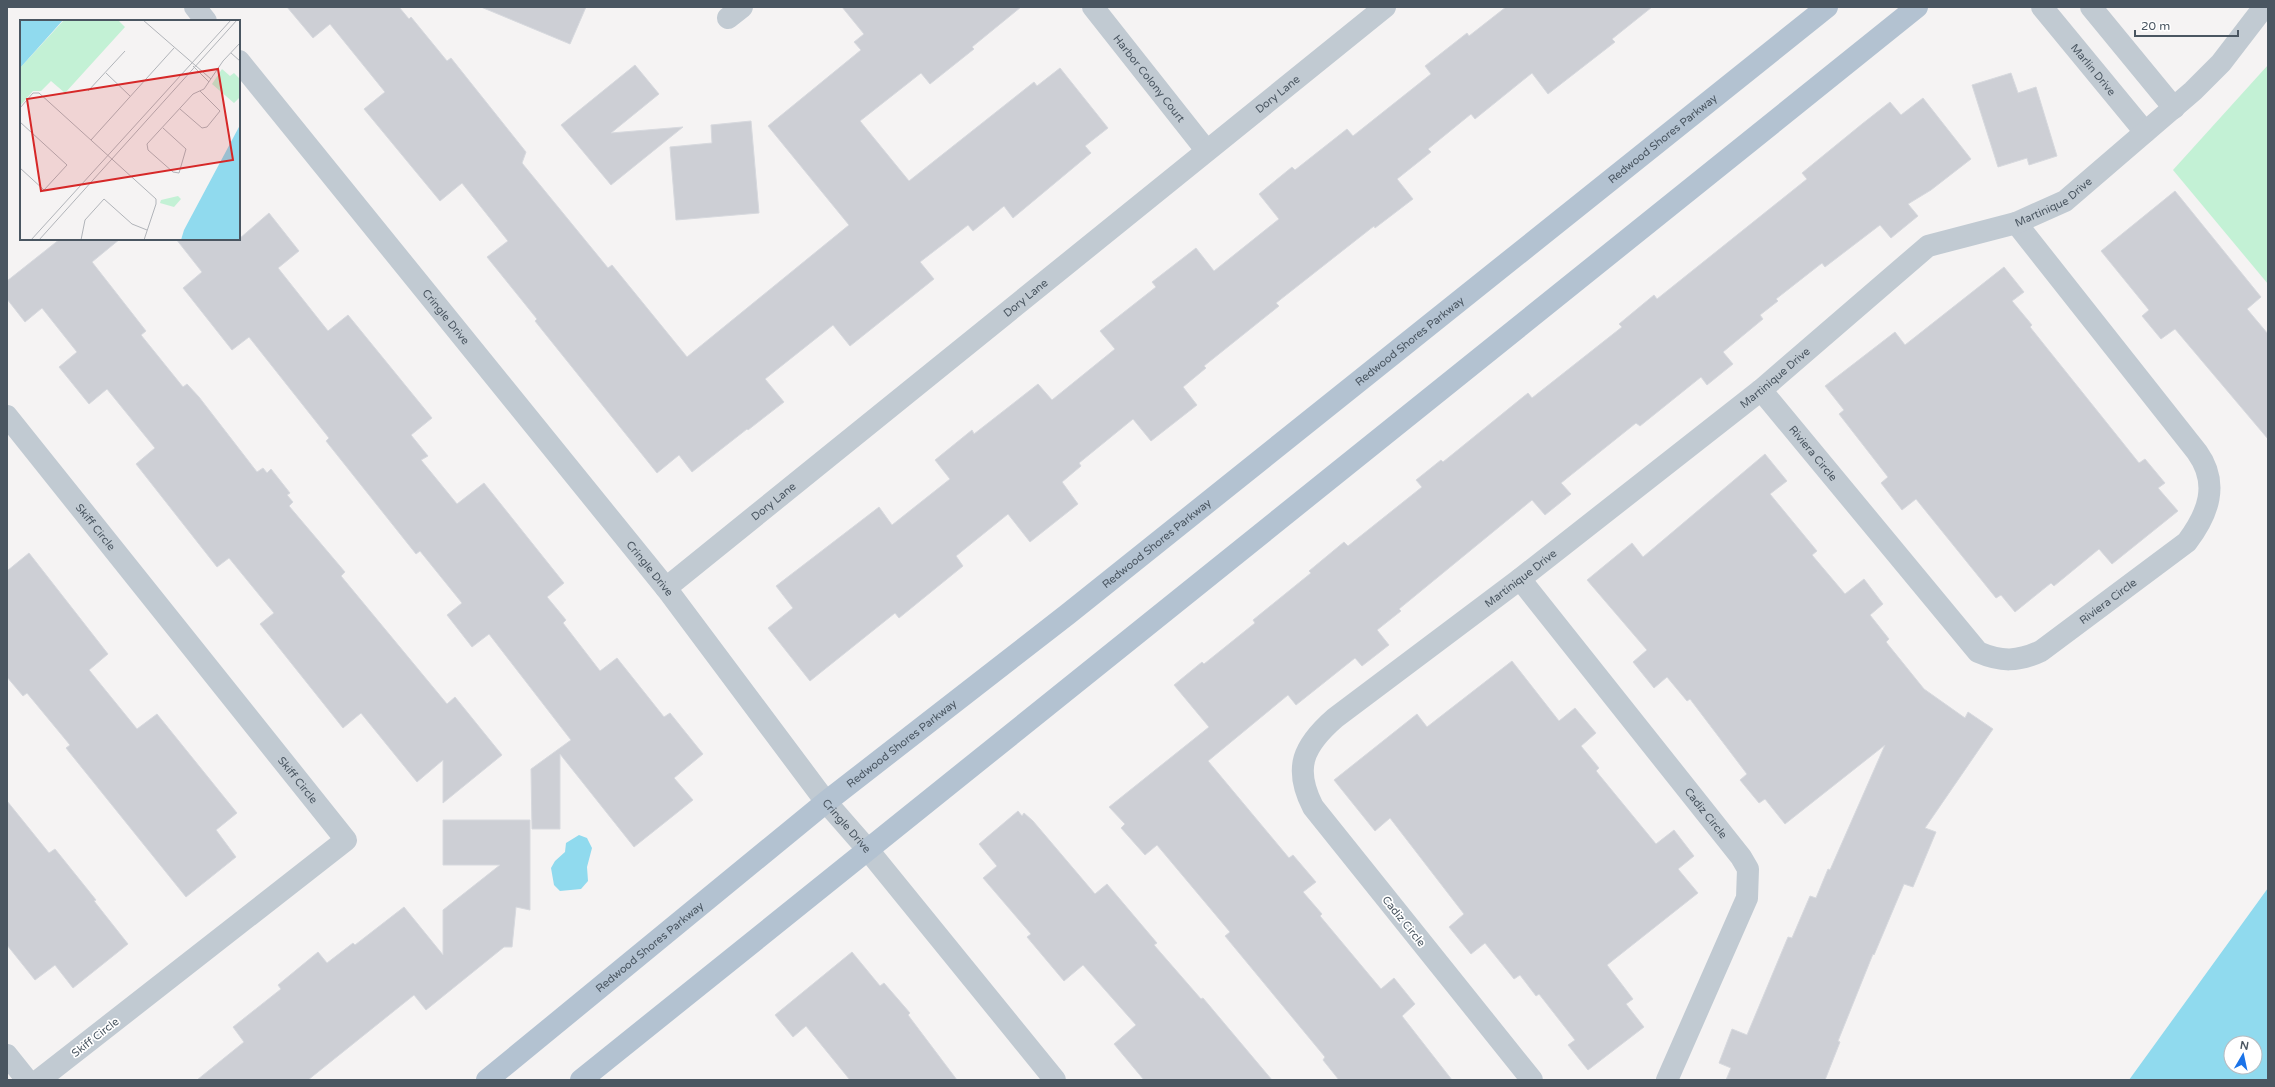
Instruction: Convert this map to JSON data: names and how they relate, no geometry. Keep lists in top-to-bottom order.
{
  "streets": {
    "main road": ["Redwood Shores Parkway"],
    "street": [
      "Marlin Drive",
      "Harbor Colony Court",
      "Dory Lane",
      "Martinique Drive",
      "Cringle Drive",
      "Riviera Circle",
      "Skiff Circle",
      "Cadiz Circle"
    ]
  },
  "crossings": [
    ["Marlin Drive", "Martinique Drive"],
    ["Harbor Colony Court", "Dory Lane"],
    ["Dory Lane", "Cringle Drive"],
    ["Redwood Shores Parkway", "Cringle Drive"],
    ["Martinique Drive", "Riviera Circle"],
    ["Martinique Drive", "Cadiz Circle"]
  ],
  "scale_bar": "20 m",
  "north": "top"
}
